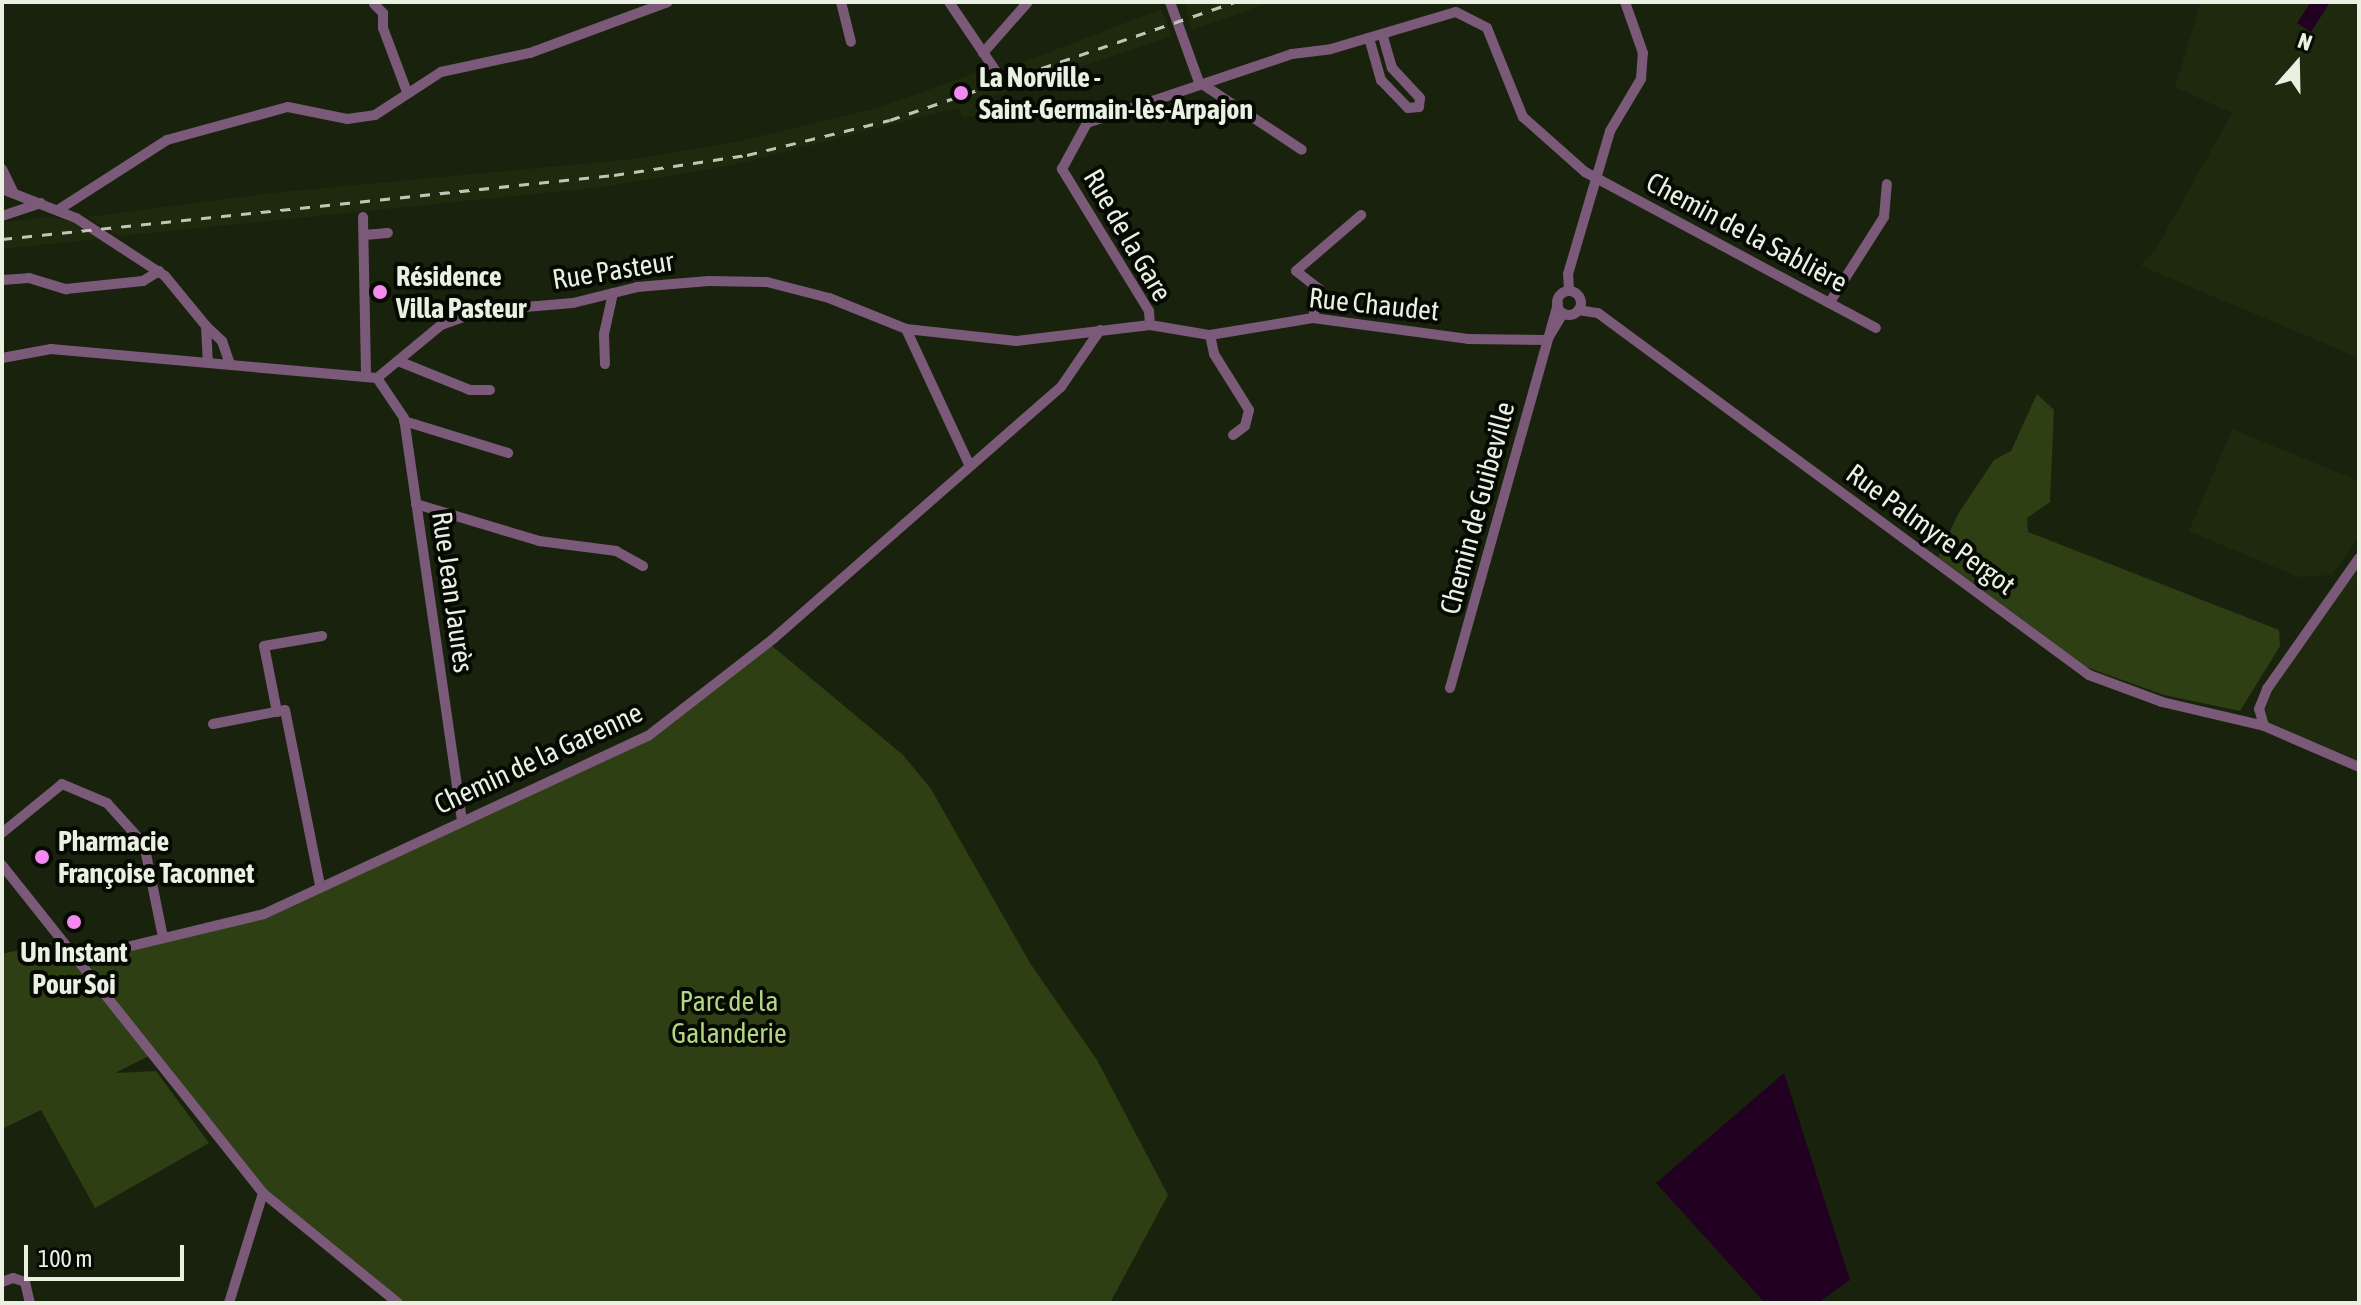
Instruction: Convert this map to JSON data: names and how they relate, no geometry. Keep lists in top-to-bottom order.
{
  "streets": {
    "street": [
      "Chemin de la Sablière",
      "Rue de la Gare",
      "Rue Pasteur",
      "Rue Chaudet",
      "Chemin de Guibeville",
      "Rue Palmyre Pergot",
      "Rue Jean Jaurès",
      "Chemin de la Garenne"
    ]
  },
  "crossings": [
    ["Chemin de la Sablière", "Rue de la Gare"],
    ["Rue de la Gare", "Rue Pasteur"],
    ["Rue de la Gare", "Rue Chaudet"],
    ["Rue Pasteur", "Rue Chaudet"],
    ["Rue Pasteur", "Rue Jean Jaurès"],
    ["Rue Pasteur", "Chemin de la Garenne"],
    ["Rue Chaudet", "Chemin de Guibeville"],
    ["Rue Jean Jaurès", "Chemin de la Garenne"]
  ],
  "parks": ["Parc de la Galanderie"],
  "places": [
    "La Norville - Saint-Germain-lès-Arpajon",
    "Résidence Villa Pasteur",
    "Pharmacie Françoise Taconnet",
    "Un Instant Pour Soi"
  ],
  "scale_bar": "100 m",
  "north": "top"
}
